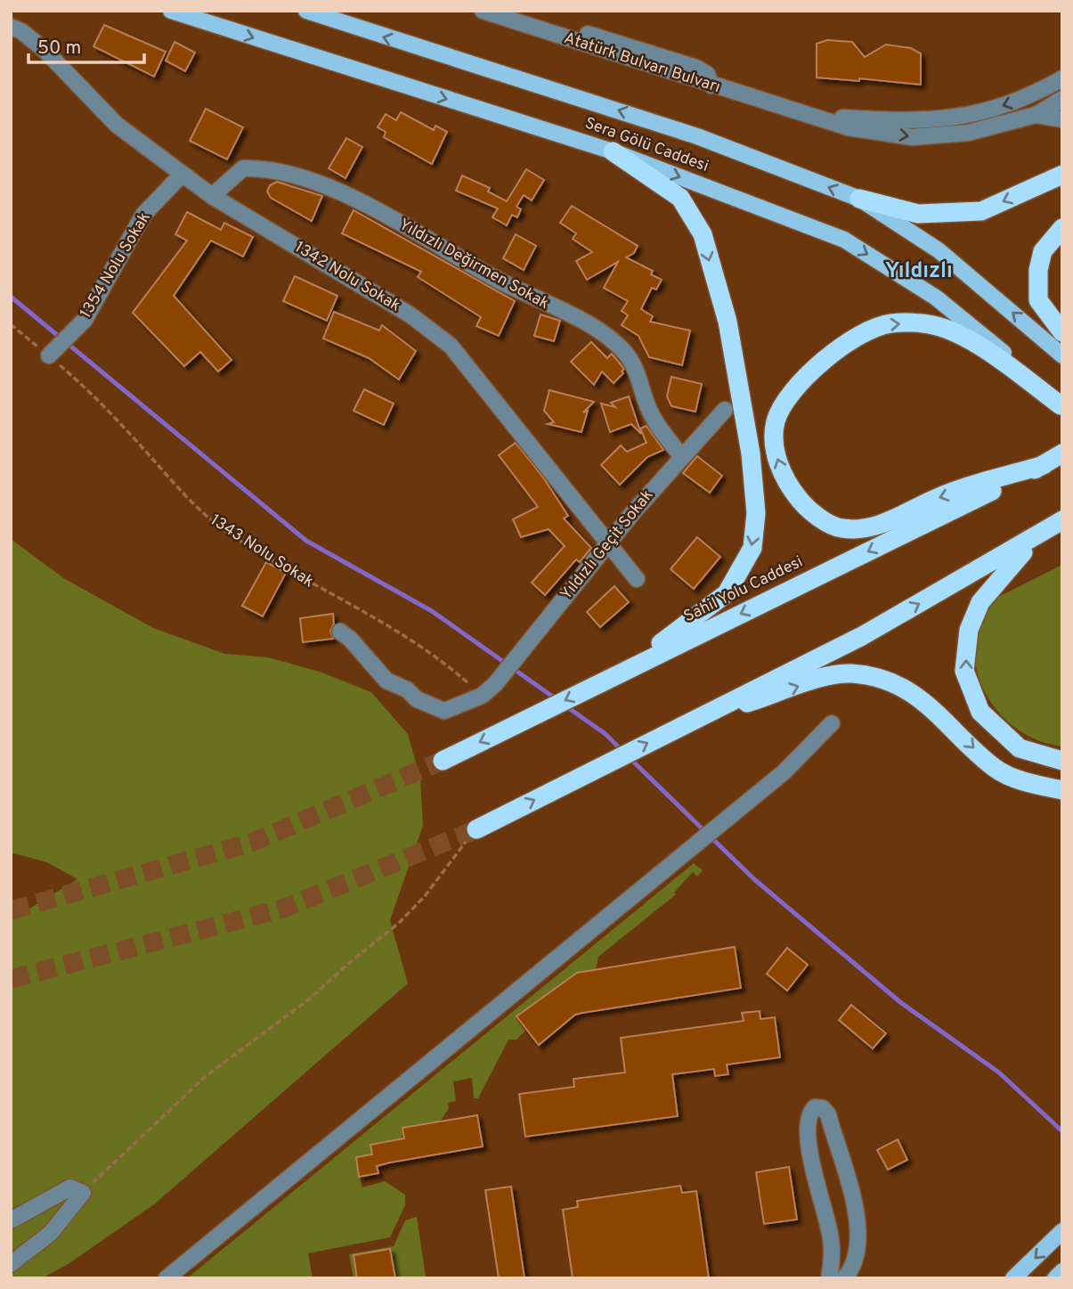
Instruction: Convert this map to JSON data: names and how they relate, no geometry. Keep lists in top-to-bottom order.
{
  "streets": {
    "highway": ["Sahil Yolu Caddesi"],
    "main road": ["Sera Gölü Caddesi"],
    "street": [
      "Atatürk Bulvarı Bulvarı",
      "Yıldızlı Değirmen Sokak",
      "1354 Nolu Sokak",
      "1342 Nolu Sokak",
      "Yıldızlı Geçit Sokak"
    ],
    "path": ["1343 Nolu Sokak"]
  },
  "crossings": [
    ["Yıldızlı Değirmen Sokak", "1342 Nolu Sokak"],
    ["Yıldızlı Değirmen Sokak", "Yıldızlı Geçit Sokak"],
    ["1354 Nolu Sokak", "1342 Nolu Sokak"],
    ["1354 Nolu Sokak", "1343 Nolu Sokak"],
    ["1342 Nolu Sokak", "Yıldızlı Geçit Sokak"],
    ["Yıldızlı Geçit Sokak", "1343 Nolu Sokak"]
  ],
  "districts": ["Yıldızlı"],
  "scale_bar": "50 m"
}
